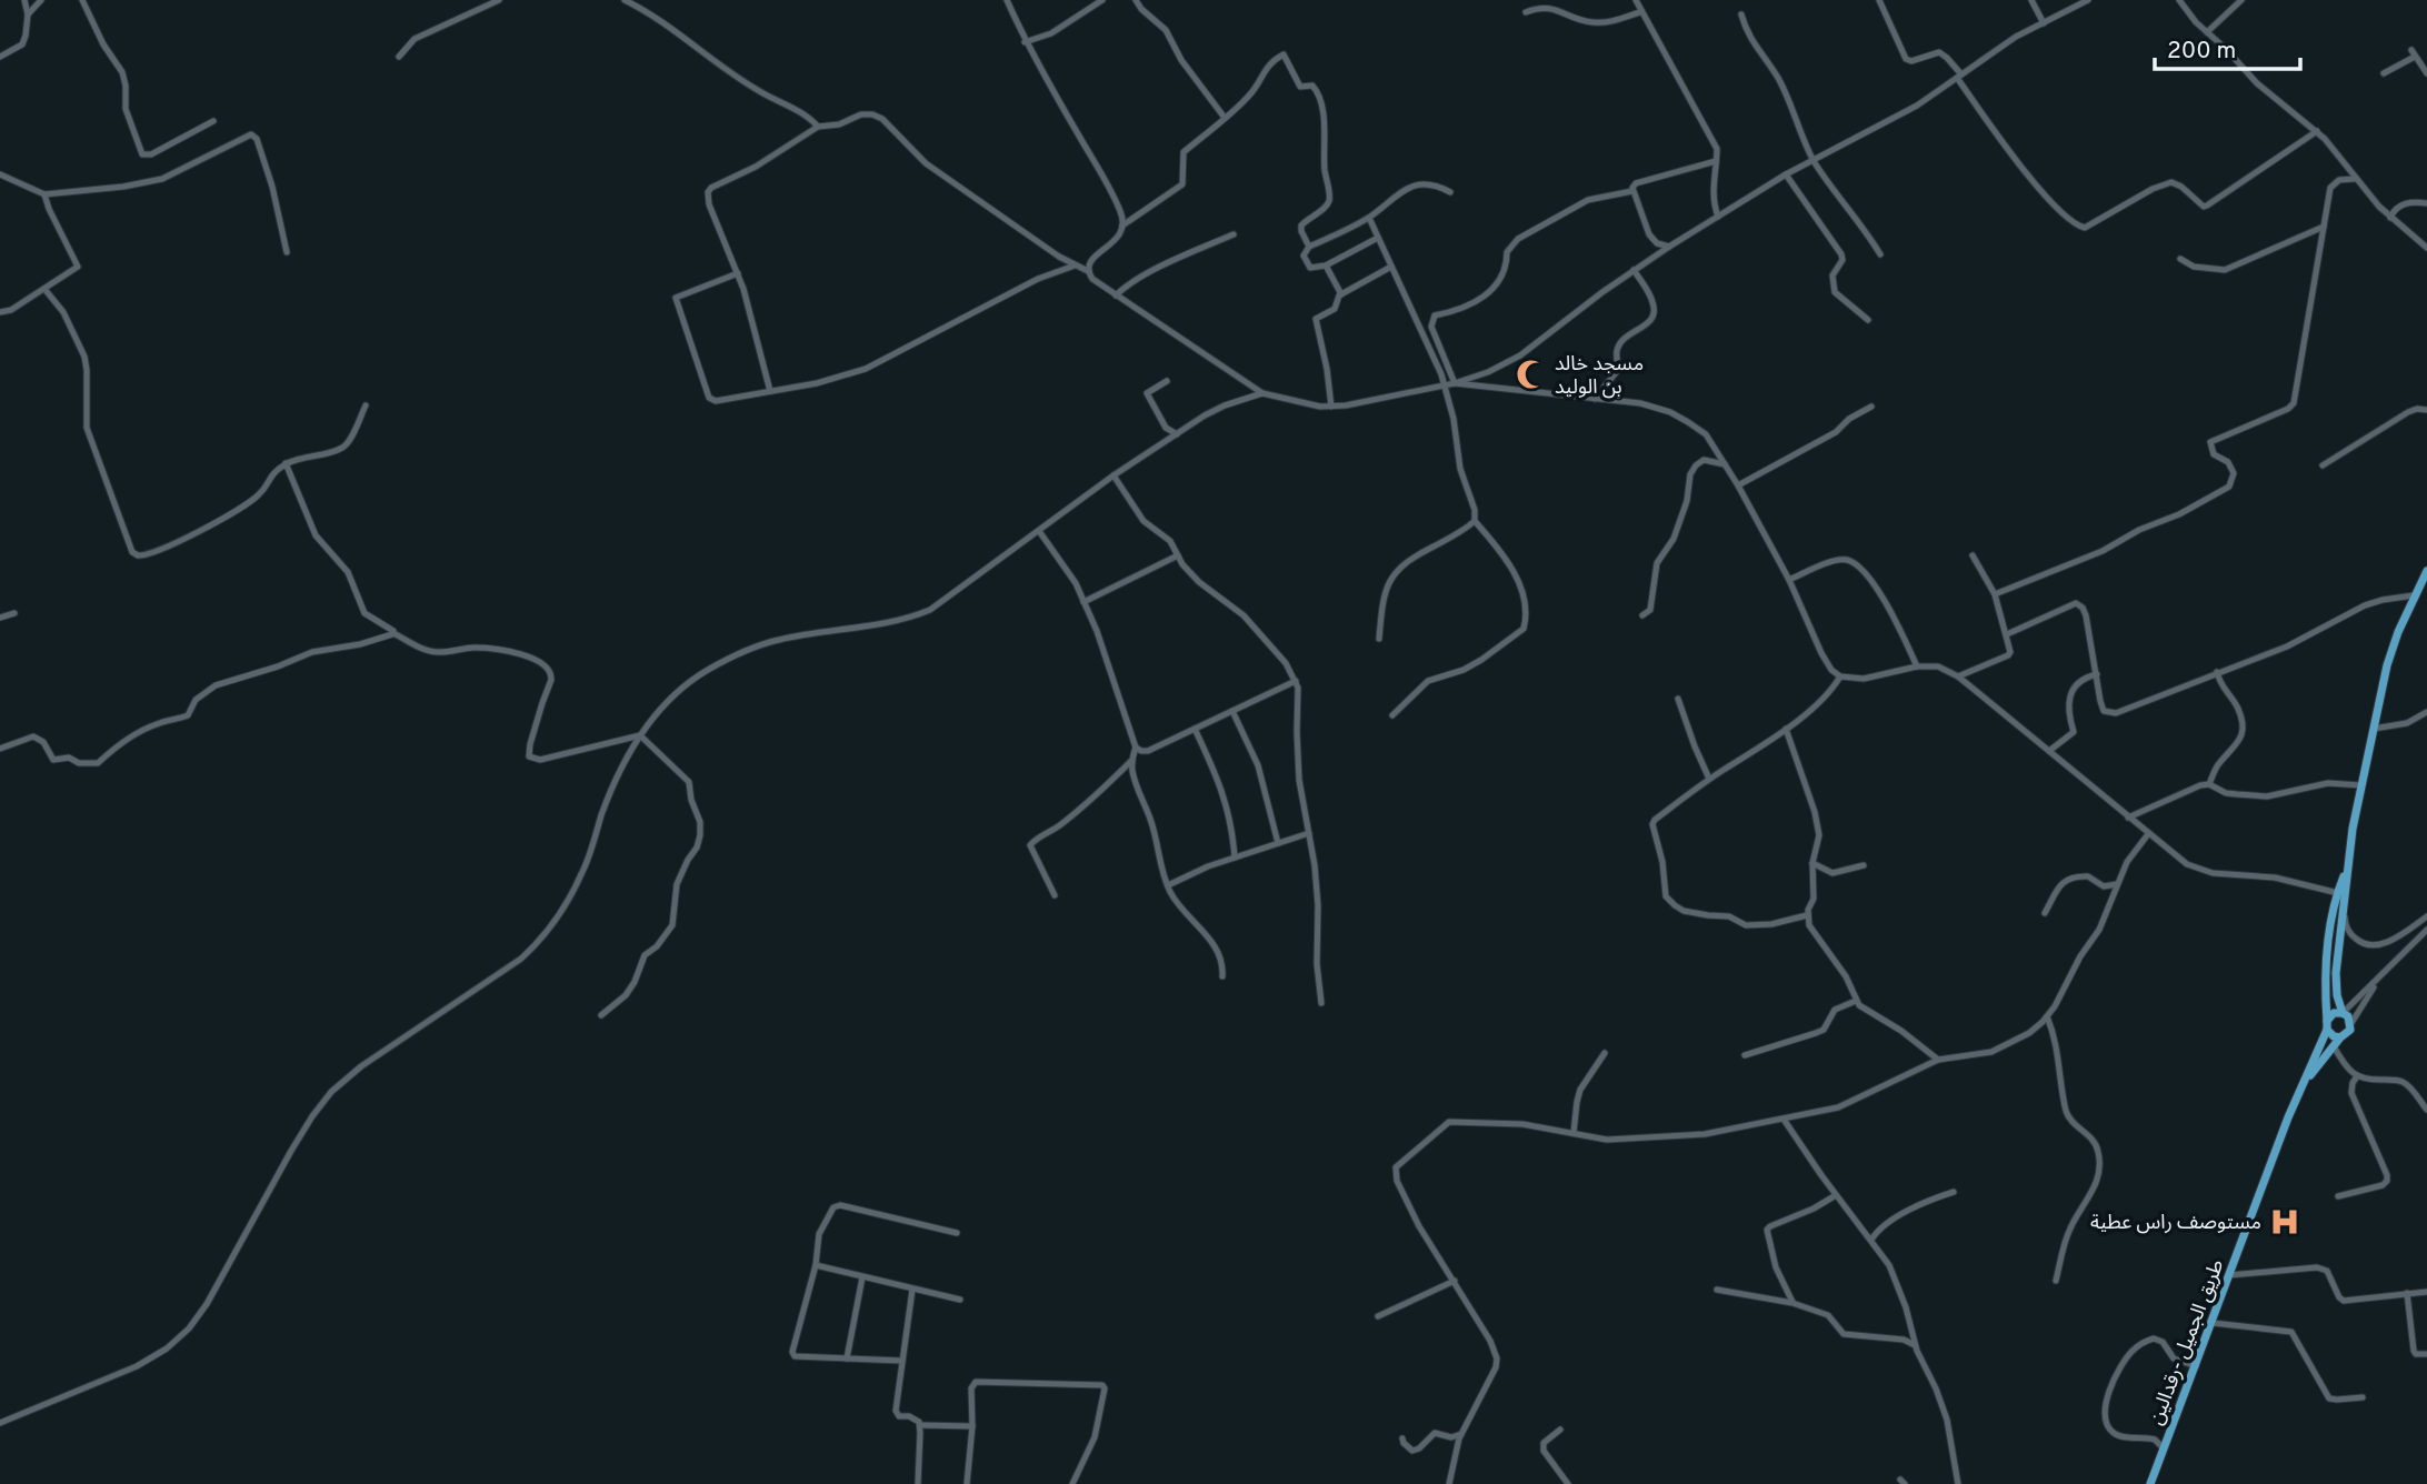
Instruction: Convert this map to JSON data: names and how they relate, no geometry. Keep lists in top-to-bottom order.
{
  "streets": {
    "main road": ["طريق الجميل -رقدالين"]
  },
  "places": {
    "mosque": ["مسجد خالد بن الوليد"],
    "hospital": ["مستوصف راس عطية"]
  },
  "scale_bar": "200 m"
}
